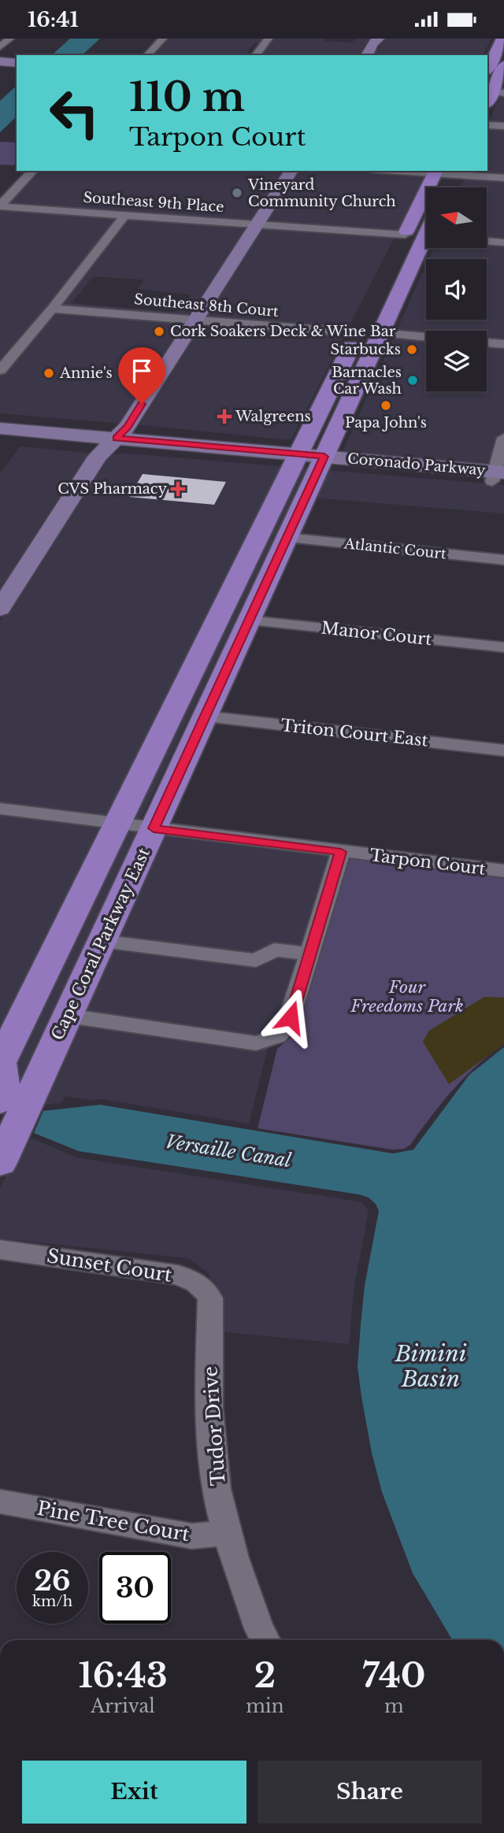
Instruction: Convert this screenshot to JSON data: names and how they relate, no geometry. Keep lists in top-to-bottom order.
{
  "streets": {
    "main road": ["Cape Coral Parkway East"],
    "street": [
      "Southeast 9th Place",
      "Southeast 8th Court",
      "Coronado Parkway",
      "Atlantic Court",
      "Manor Court",
      "Triton Court East",
      "Tarpon Court",
      "Sunset Court",
      "Tudor Drive",
      "Pine Tree Court"
    ]
  },
  "crossings": [
    ["Southeast 8th Court", "Cape Coral Parkway East"],
    ["Coronado Parkway", "Cape Coral Parkway East"],
    ["Atlantic Court", "Cape Coral Parkway East"],
    ["Manor Court", "Cape Coral Parkway East"],
    ["Triton Court East", "Cape Coral Parkway East"],
    ["Tarpon Court", "Cape Coral Parkway East"],
    ["Sunset Court", "Tudor Drive"],
    ["Tudor Drive", "Pine Tree Court"]
  ],
  "water": ["Versaille Canal", "Bimini Basin"],
  "parks": ["Four Freedoms Park"],
  "places": {
    "other": [
      "Vineyard Community Church",
      "Cork Soakers Deck & Wine Bar",
      "Starbucks",
      "Annie's",
      "Barnacles Car Wash",
      "Papa John's"
    ],
    "health": ["Walgreens", "CVS Pharmacy"]
  },
  "north": "left",
  "page": {
    "status": "16:41",
    "turn": ["110 m", "Tarpon Court"],
    "speed": "26 km/h",
    "limit": "30",
    "eta": [
      "16:43",
      "Arrival",
      "2",
      "min",
      "740",
      "m"
    ],
    "buttons": ["Exit", "Share"]
  }
}
